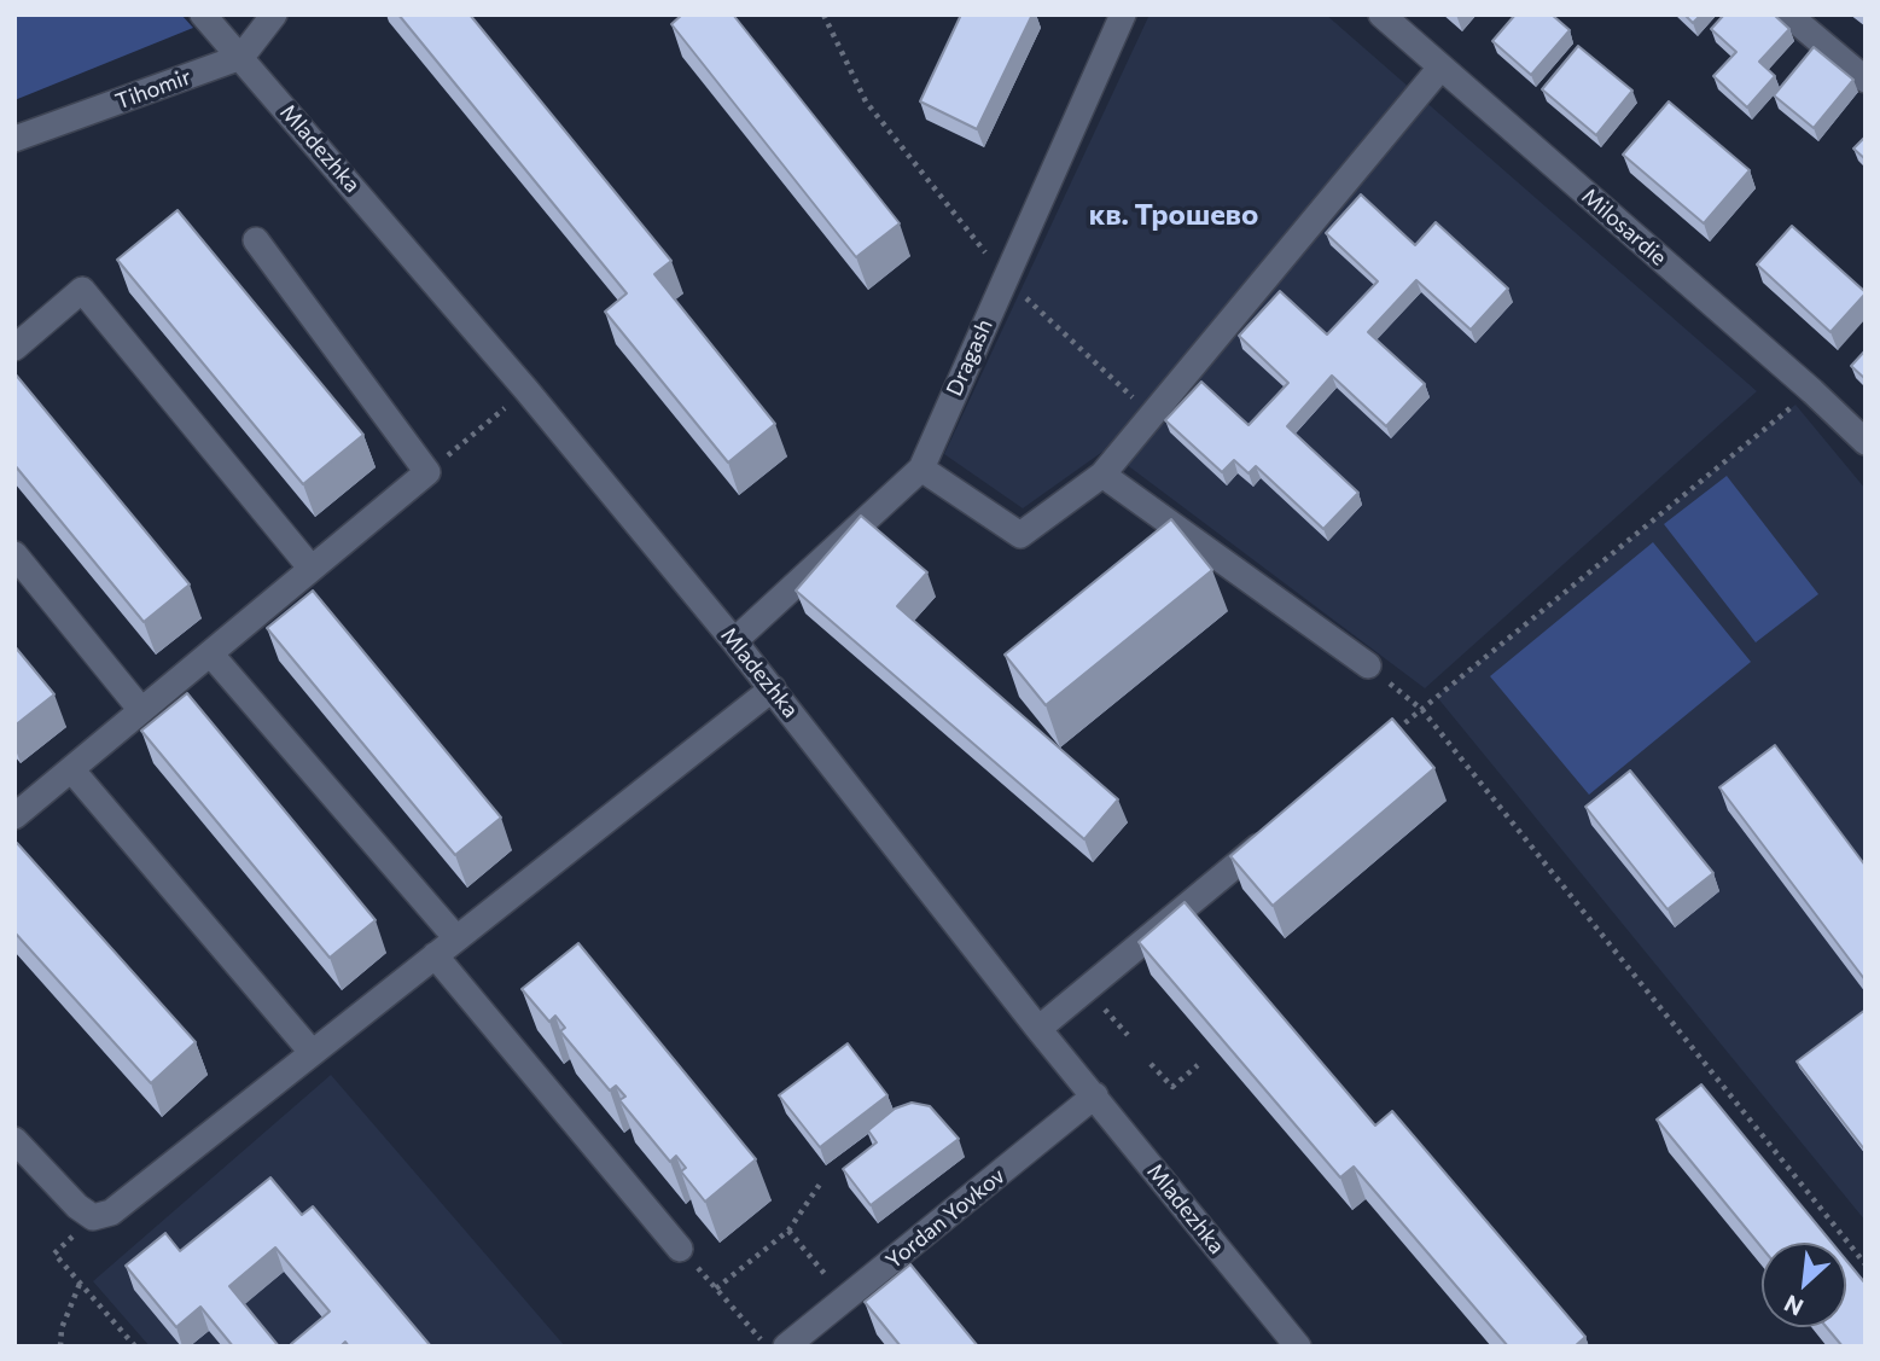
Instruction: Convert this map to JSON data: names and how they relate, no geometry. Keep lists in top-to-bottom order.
{
  "streets": {
    "street": [
      "Tihomir",
      "Mladezhka",
      "Milosardie",
      "Dragash",
      "Yordan Yovkov"
    ]
  },
  "crossings": [
    ["Tihomir", "Mladezhka"],
    ["Mladezhka", "Dragash"],
    ["Mladezhka", "Yordan Yovkov"]
  ],
  "districts": ["кв. Трошево"],
  "north": "bottom left"
}
